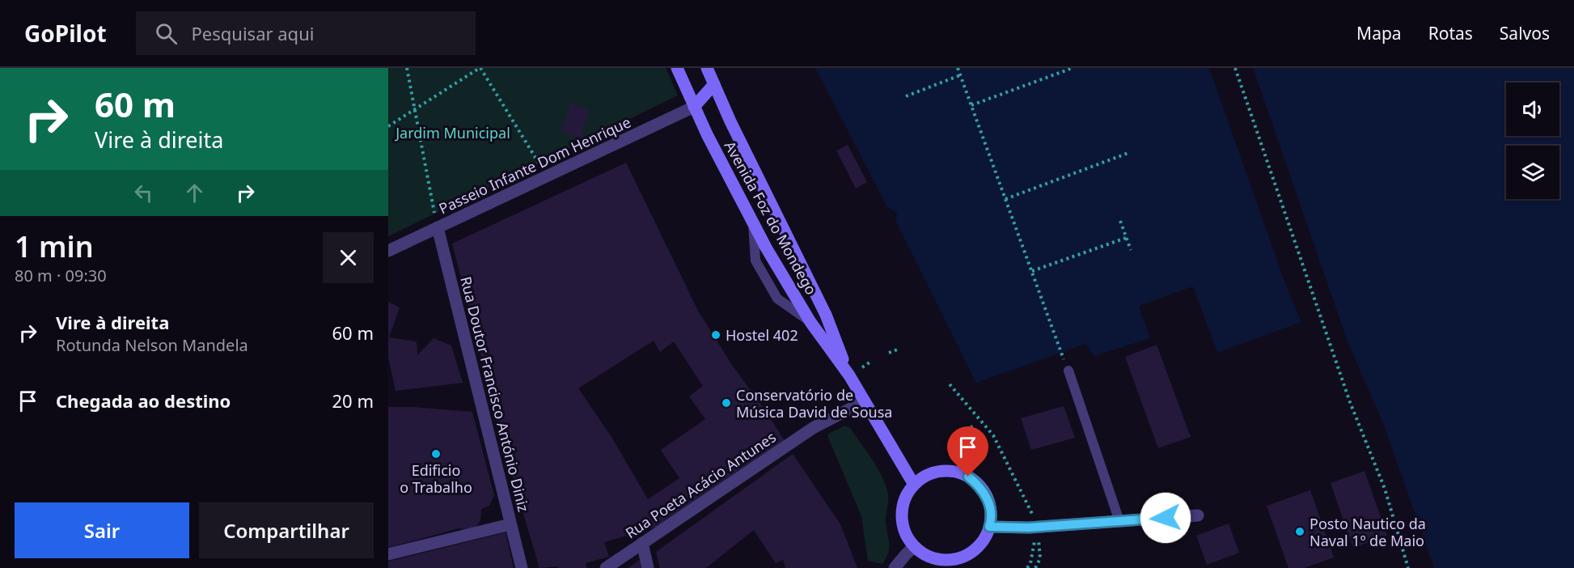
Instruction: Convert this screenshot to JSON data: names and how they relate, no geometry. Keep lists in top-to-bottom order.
{
  "streets": {
    "main road": ["Avenida Foz do Mondego"],
    "street": ["Passeio Infante Dom Henrique", "Rua Doutor Francisco António Diniz", "Rua Poeta Acácio Antunes"]
  },
  "crossings": [
    ["Passeio Infante Dom Henrique", "Avenida Foz do Mondego"],
    ["Passeio Infante Dom Henrique", "Rua Doutor Francisco António Diniz"],
    ["Avenida Foz do Mondego", "Rua Poeta Acácio Antunes"]
  ],
  "parks": ["Jardim Municipal"],
  "places": [
    "Hostel 402",
    "Conservatório de Música David de Sousa",
    "Edificio o Trabalho",
    "Posto Nautico da Naval 1º de Maio"
  ],
  "page": {
    "header": "GoPilot",
    "search": "Pesquisar aqui",
    "nav": ["Mapa", "Rotas", "Salvos"],
    "turn": ["60 m", "Vire à direita"],
    "heading": ["1 min", "80 m · 09:30"],
    "list": [
      {
        "name": "Vire à direita",
        "note": "Rotunda Nelson Mandela",
        "value": "60 m"
      },
      {
        "name": "Chegada ao destino",
        "value": "20 m"
      }
    ],
    "buttons": ["Sair", "Compartilhar"]
  }
}
